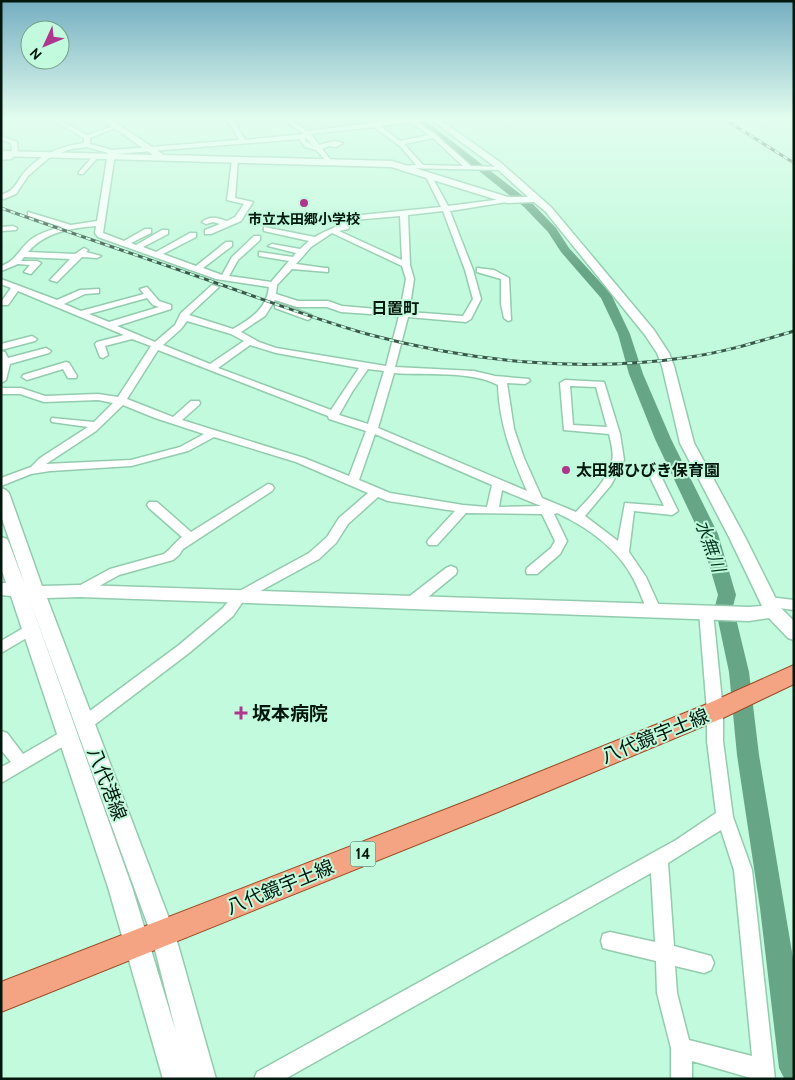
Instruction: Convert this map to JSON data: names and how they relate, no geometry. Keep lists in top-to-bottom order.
{
  "streets": {
    "main road": ["八代鏡宇土線", "14"],
    "street": ["八代港線"]
  },
  "crossings": [
    ["八代鏡宇土線", "八代港線"],
    ["八代鏡宇土線", "14"]
  ],
  "districts": ["日置町"],
  "water": ["水無川"],
  "places": {
    "other": ["市立太田郷小学校", "太田郷ひびき保育園"],
    "health": ["坂本病院"]
  },
  "north": "bottom left"
}
